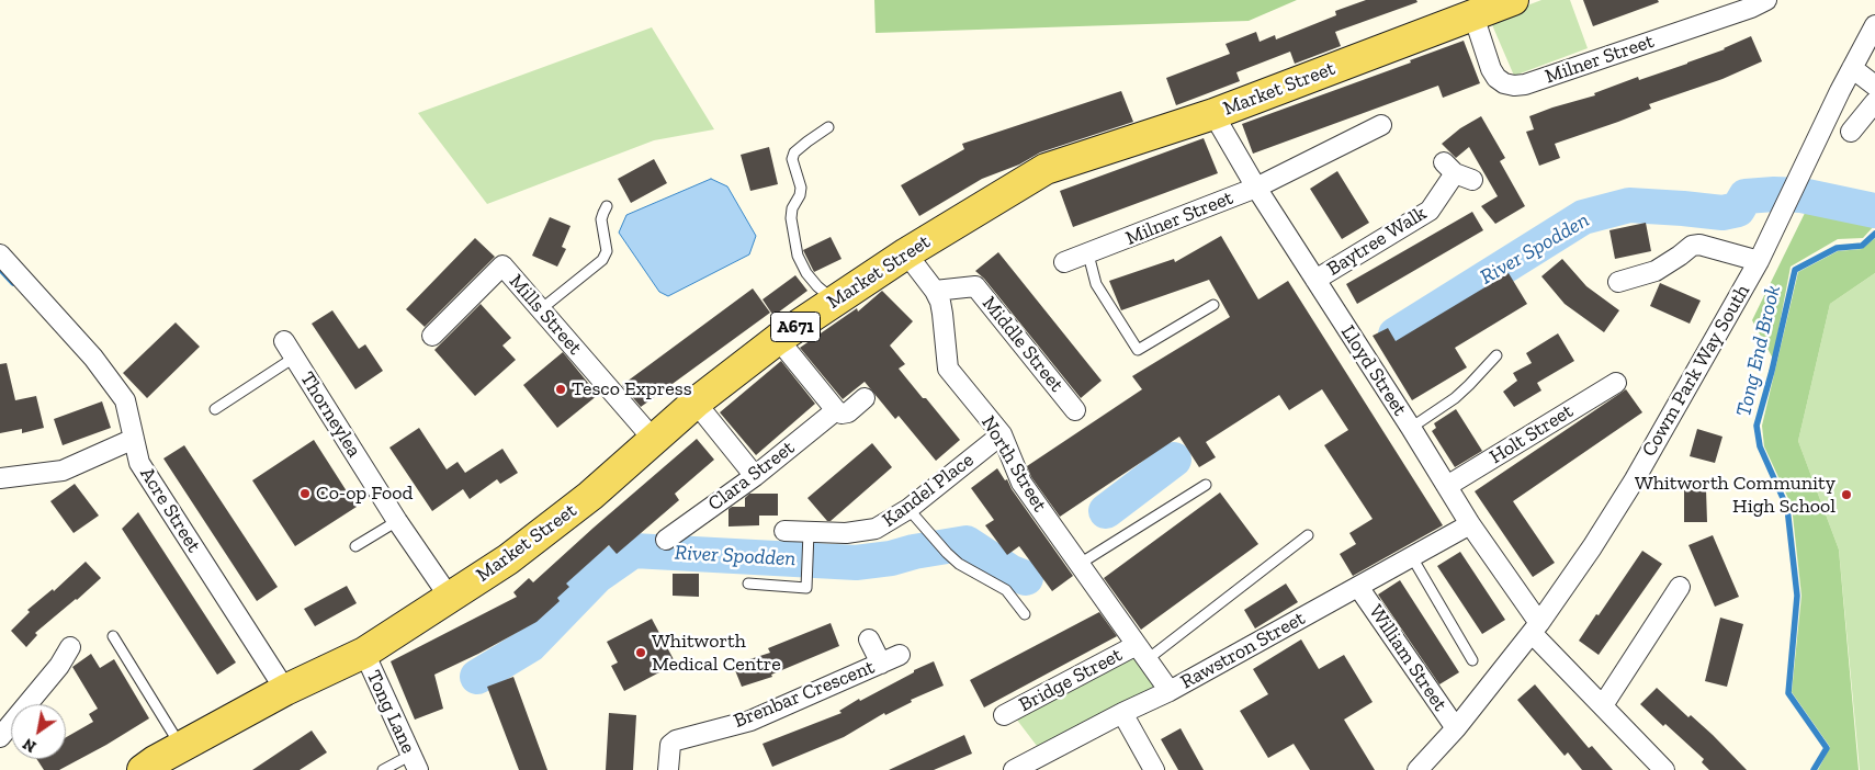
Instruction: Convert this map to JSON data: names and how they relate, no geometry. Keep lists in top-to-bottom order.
{
  "streets": {
    "main road": ["Market Street", "A671"],
    "street": [
      "Milner Street",
      "Baytree Walk",
      "Mills Street",
      "Middle Street",
      "Lloyd Street",
      "Cowm Park Way South",
      "Thorneylea",
      "Holt Street",
      "North Street",
      "Clara Street",
      "Kandel Place",
      "Acre Street",
      "Rawstron Street",
      "William Street",
      "Bridge Street",
      "Brenbar Crescent",
      "Tong Lane"
    ]
  },
  "crossings": [
    ["Milner Street", "Market Street"],
    ["Milner Street", "Lloyd Street"],
    ["Market Street", "Mills Street"],
    ["Market Street", "Lloyd Street"],
    ["Market Street", "Thorneylea"],
    ["Market Street", "North Street"],
    ["Market Street", "Acre Street"],
    ["Market Street", "Tong Lane"],
    ["Baytree Walk", "Lloyd Street"],
    ["Middle Street", "North Street"],
    ["Lloyd Street", "Cowm Park Way South"],
    ["Lloyd Street", "Holt Street"],
    ["Lloyd Street", "Rawstron Street"],
    ["Cowm Park Way South", "William Street"],
    ["North Street", "Kandel Place"],
    ["North Street", "Rawstron Street"],
    ["North Street", "Bridge Street"],
    ["Rawstron Street", "William Street"]
  ],
  "water": ["River Spodden", "Tong End Brook"],
  "places": [
    "Tesco Express",
    "Co-op Food",
    "Whitworth Community High School",
    "Whitworth Medical Centre"
  ],
  "north": "bottom left"
}
